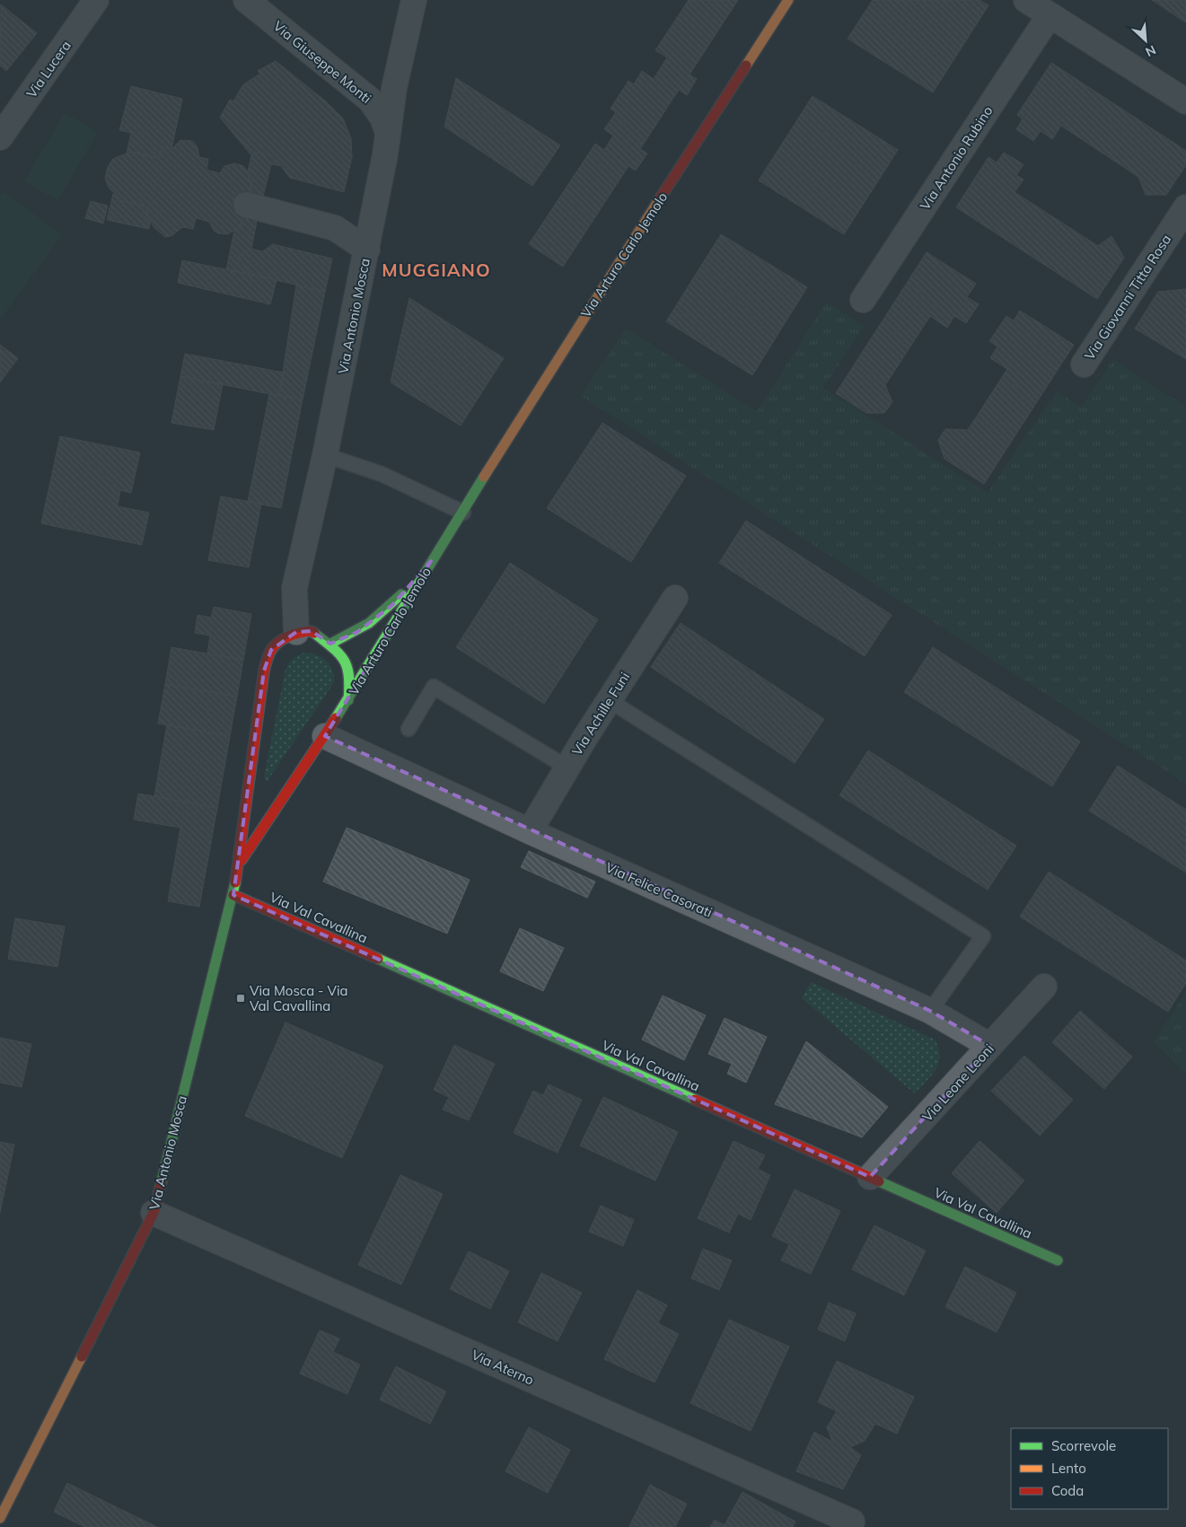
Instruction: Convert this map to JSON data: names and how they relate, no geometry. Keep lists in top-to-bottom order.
{
  "streets": {
    "street": [
      "Via Giuseppe Monti",
      "Via Lucera",
      "Via Antonio Rubino",
      "Via Arturo Carlo Jemolo",
      "Via Giovanni Titta Rosa",
      "Via Antonio Mosca",
      "Via Achille Funi",
      "Via Felice Casorati",
      "Via Val Cavallina",
      "Via Leone Leoni",
      "Via Aterno"
    ]
  },
  "crossings": [
    ["Via Giuseppe Monti", "Via Antonio Mosca"],
    ["Via Arturo Carlo Jemolo", "Via Antonio Mosca"],
    ["Via Arturo Carlo Jemolo", "Via Felice Casorati"],
    ["Via Antonio Mosca", "Via Val Cavallina"],
    ["Via Antonio Mosca", "Via Aterno"],
    ["Via Achille Funi", "Via Felice Casorati"],
    ["Via Felice Casorati", "Via Leone Leoni"],
    ["Via Val Cavallina", "Via Leone Leoni"]
  ],
  "districts": ["MUGGIANO"],
  "places": {
    "transit": ["Via Mosca - Via Val Cavallina"]
  },
  "legend": ["Scorrevole", "Lento", "Coda"],
  "north": "bottom right"
}
